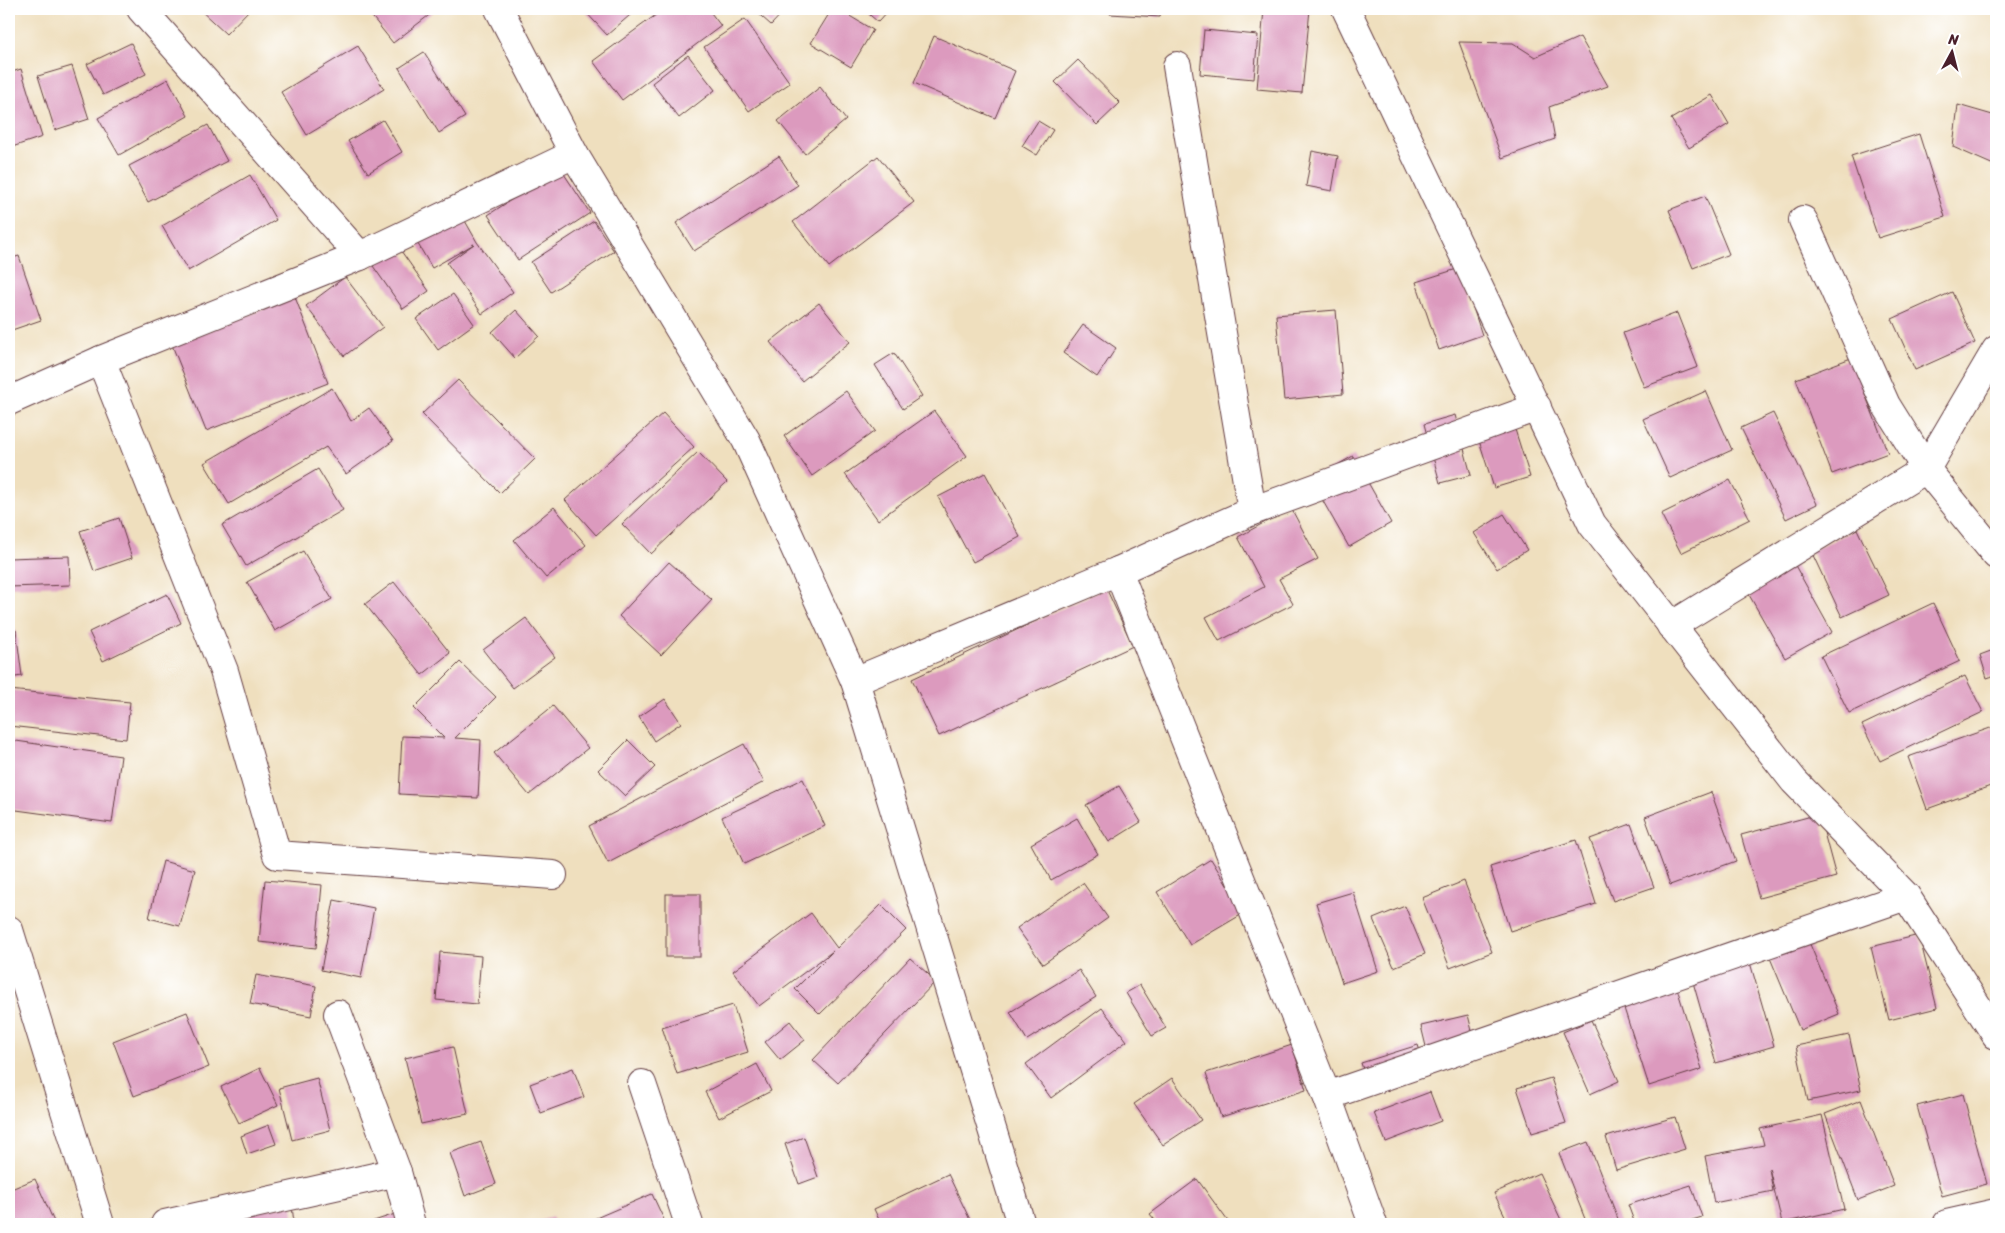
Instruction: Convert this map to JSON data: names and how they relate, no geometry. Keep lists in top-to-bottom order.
{
  "north": "top"
}
